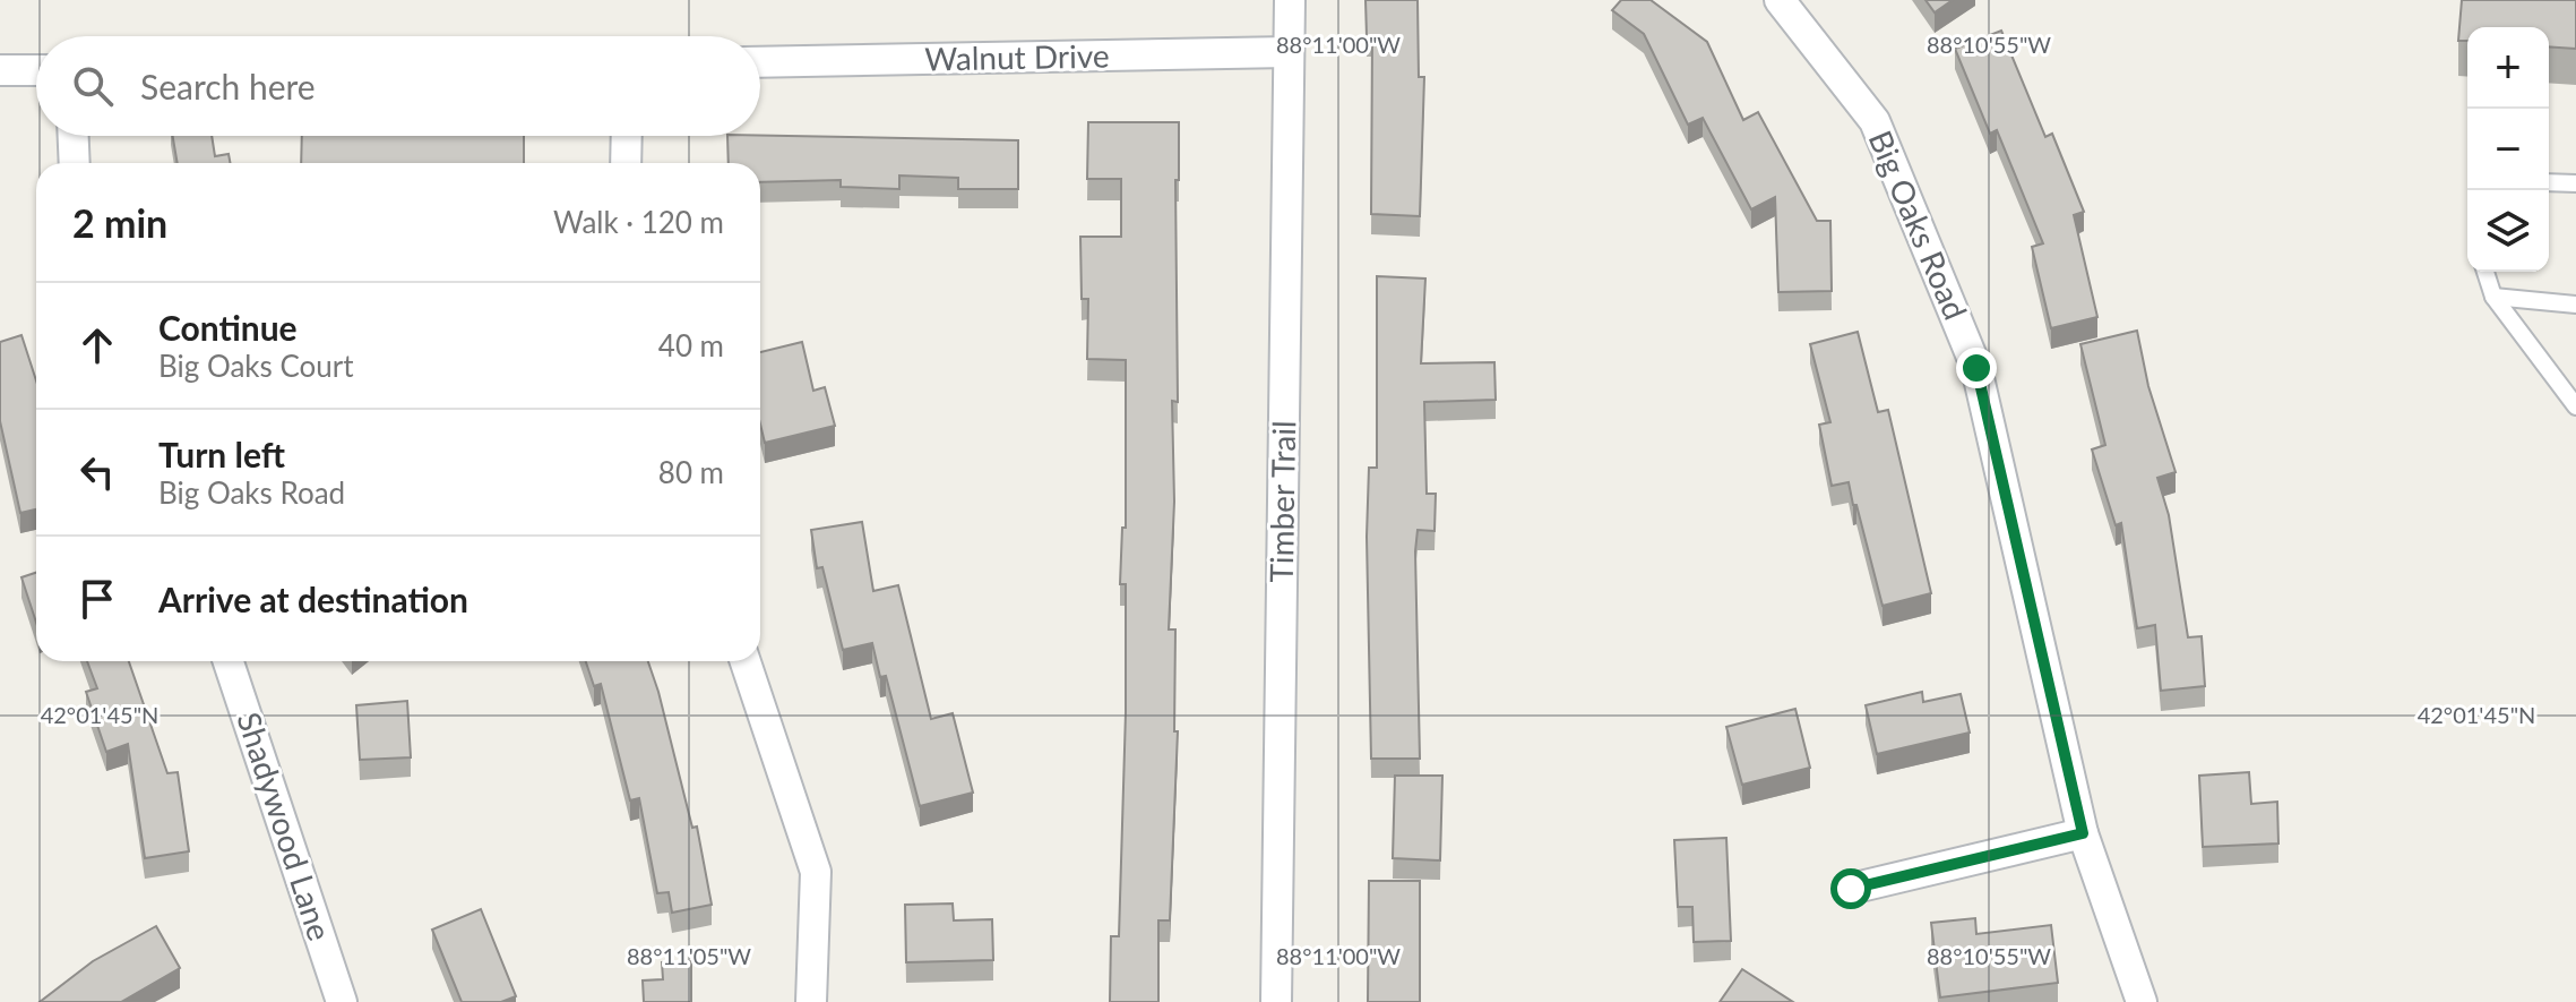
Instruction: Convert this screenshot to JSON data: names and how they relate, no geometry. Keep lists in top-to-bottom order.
{
  "streets": {
    "street": [
      "Walnut Drive",
      "Big Oaks Road",
      "Timber Trail",
      "Shadywood Lane"
    ]
  },
  "crossings": [
    ["Walnut Drive", "Timber Trail"]
  ],
  "page": {
    "map_buttons": ["+", "−"],
    "search": "Search here",
    "heading": ["2 min", "Walk · 120 m"],
    "list": [
      ["Continue", "Big Oaks Court", "40 m"],
      ["Turn left", "Big Oaks Road", "80 m"],
      "Arrive at destination"
    ]
  },
  "coordinates": [
    "88°11'00\"W",
    "88°10'55\"W",
    "42°01'45\"N",
    "88°11'05\"W"
  ]
}
